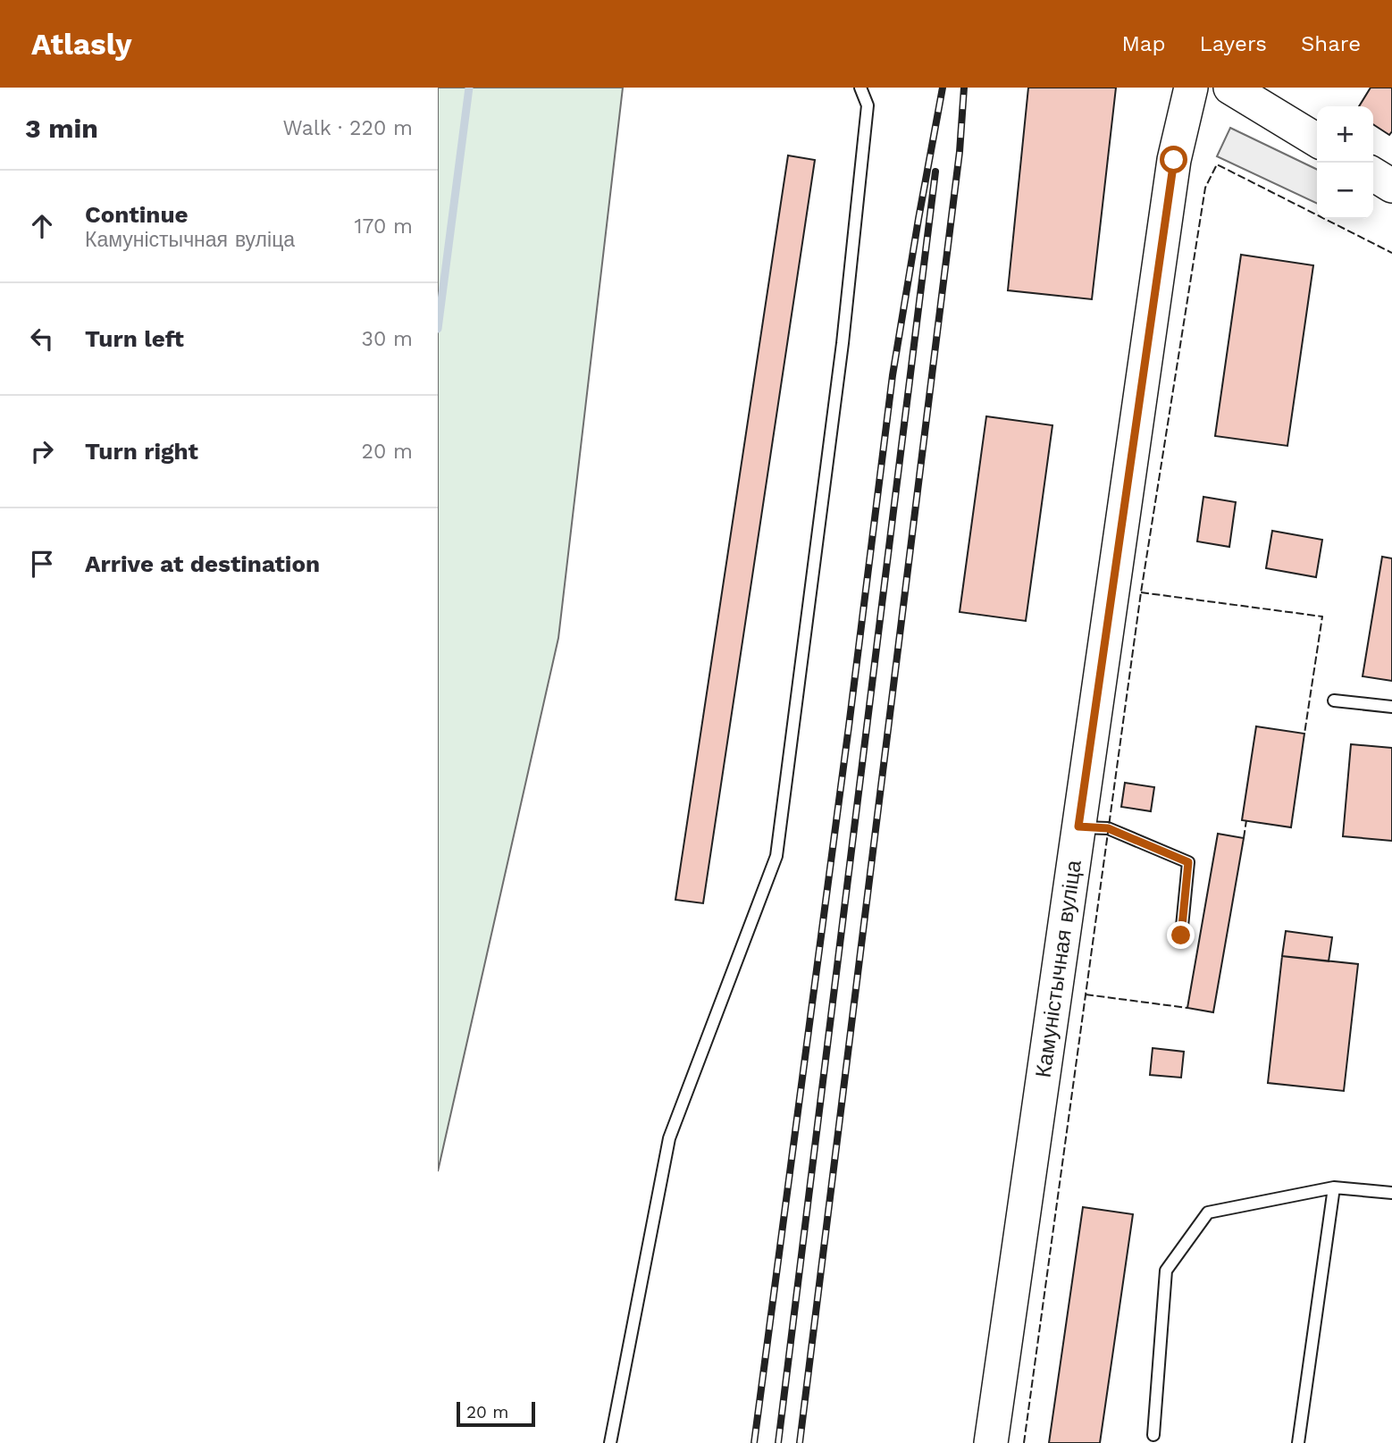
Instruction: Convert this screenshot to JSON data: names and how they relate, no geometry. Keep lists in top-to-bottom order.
{
  "streets": {
    "street": ["Камуністычная вуліца"]
  },
  "scale_bar": "20 m",
  "page": {
    "header": "Atlasly",
    "nav": ["Map", "Layers", "Share"],
    "heading": ["3 min", "Walk · 220 m"],
    "map_buttons": ["+", "−"],
    "list": [
      ["Continue", "Камуністычная вуліца", "170 m"],
      ["Turn left", "30 m"],
      ["Turn right", "20 m"],
      "Arrive at destination"
    ],
    "scale": "20 m"
  }
}
